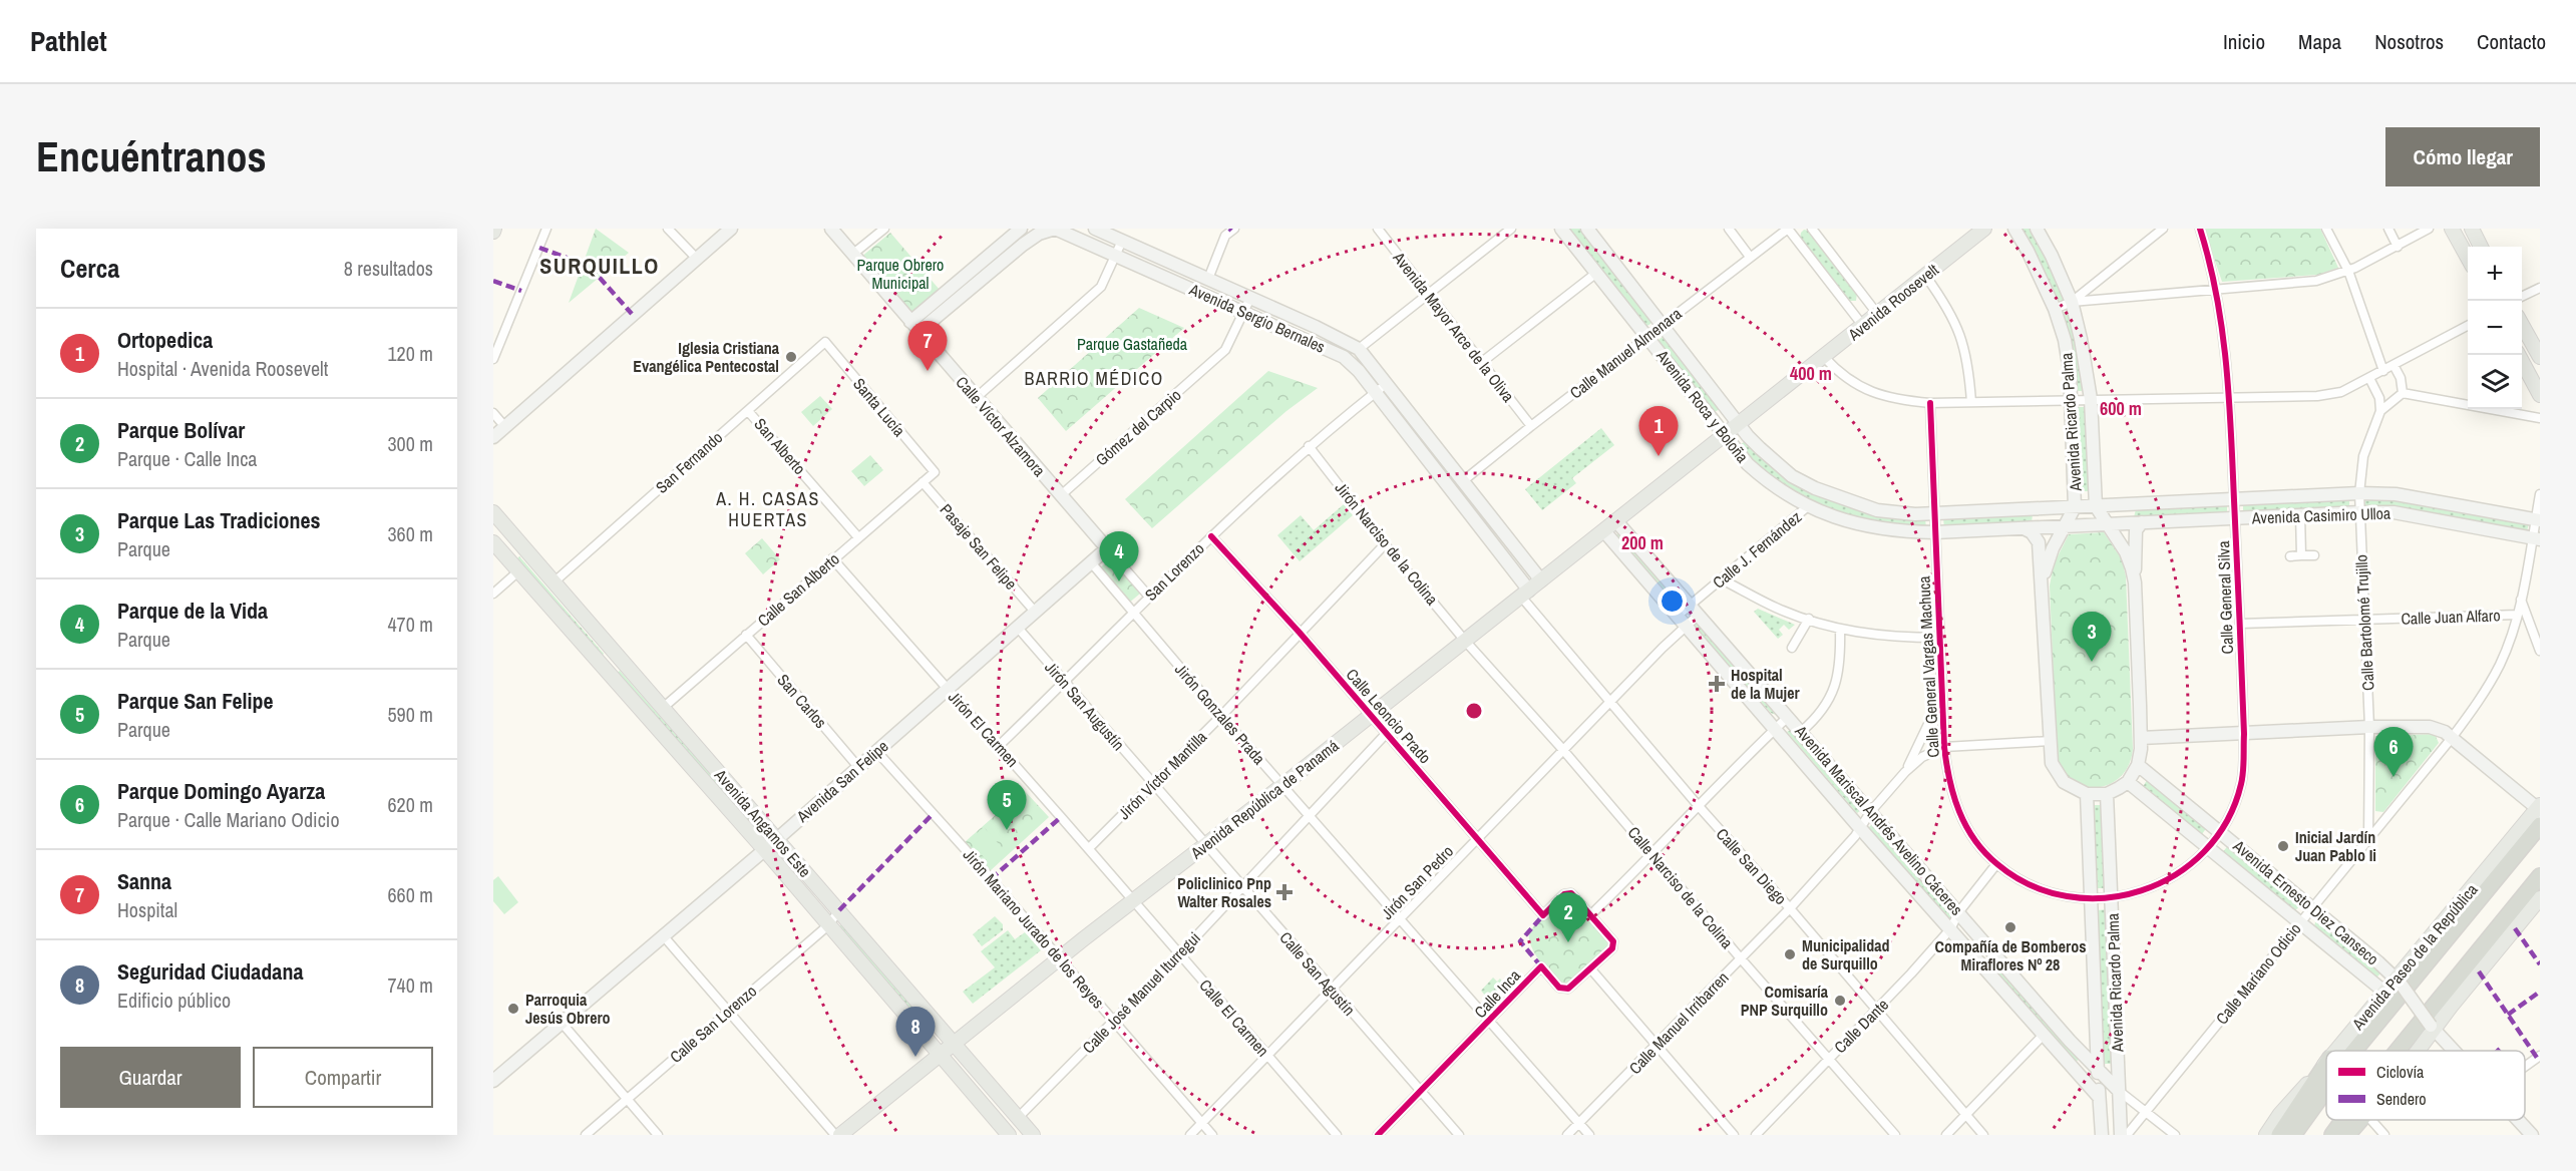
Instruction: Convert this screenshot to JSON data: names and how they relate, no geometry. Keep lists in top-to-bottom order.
{
  "streets": {
    "main road": [
      "Avenida Roosevelt",
      "Avenida República de Panamá",
      "Avenida Angamos Este",
      "Avenida Paseo de la República"
    ],
    "street": [
      "Avenida Sergio Bernales",
      "Avenida Mayor Arce de la Oliva",
      "Calle Manuel Almenara",
      "Avenida Roca y Boloña",
      "Santa Lucía",
      "Avenida Ricardo Palma",
      "Calle Víctor Alzamora",
      "Gómez del Carpio",
      "San Alberto",
      "San Fernando",
      "Avenida Casimiro Ulloa",
      "Jirón Narciso de la Colina",
      "Pasaje San Felipe",
      "Calle J. Fernández",
      "San Lorenzo",
      "Calle San Alberto",
      "Calle General Silva",
      "Calle Juan Alfaro",
      "Calle Bartolomé Trujillo",
      "Calle General Vargas Machuca",
      "San Carlos",
      "Jirón San Augustín",
      "Jirón Gonzales Prada",
      "Calle Leoncio Prado",
      "Jirón El Carmen",
      "Jirón Víctor Mantilla",
      "Avenida San Felipe",
      "Avenida Mariscal Andrés Avelino Cáceres",
      "Calle San Diego",
      "Jirón San Pedro",
      "Calle Narciso de la Colina",
      "Avenida Ernesto Diez Canseco",
      "Jirón Mariano Jurado de los Reyes",
      "Calle San Agustín",
      "Calle Mariano Odicio",
      "Calle José Manuel Iturregui",
      "Calle Inca",
      "Calle El Carmen",
      "Calle Manuel Irribarren",
      "Calle San Lorenzo",
      "Calle Dante"
    ]
  },
  "crossings": [
    ["Avenida Roosevelt", "Avenida Roca y Boloña"],
    ["Avenida Roosevelt", "Avenida República de Panamá"],
    ["Avenida Roosevelt", "Avenida Mariscal Andrés Avelino Cáceres"],
    ["Avenida Sergio Bernales", "Calle Manuel Almenara"],
    ["Avenida Sergio Bernales", "Calle Víctor Alzamora"],
    ["Avenida Sergio Bernales", "Gómez del Carpio"],
    ["Avenida Sergio Bernales", "San Lorenzo"],
    ["Avenida Sergio Bernales", "Avenida República de Panamá"],
    ["Avenida Sergio Bernales", "Calle San Diego"],
    ["Avenida Mayor Arce de la Oliva", "Calle Manuel Almenara"],
    ["Calle Manuel Almenara", "Avenida Roca y Boloña"],
    ["Avenida Roca y Boloña", "Avenida Ricardo Palma"],
    ["Avenida Roca y Boloña", "Avenida Casimiro Ulloa"],
    ["Avenida Roca y Boloña", "Calle J. Fernández"],
    ["Avenida Roca y Boloña", "Calle General Vargas Machuca"],
    ["Santa Lucía", "San Fernando"],
    ["Santa Lucía", "Calle San Alberto"],
    ["Avenida Ricardo Palma", "Avenida Casimiro Ulloa"],
    ["Avenida Ricardo Palma", "Calle General Silva"],
    ["Avenida Ricardo Palma", "Calle General Vargas Machuca"],
    ["Avenida Ricardo Palma", "Avenida Mariscal Andrés Avelino Cáceres"],
    ["Avenida Ricardo Palma", "Avenida Ernesto Diez Canseco"],
    ["Avenida Ricardo Palma", "Calle Mariano Odicio"],
    ["Avenida Ricardo Palma", "Calle Manuel Irribarren"],
    ["Calle Víctor Alzamora", "Gómez del Carpio"],
    ["Calle Víctor Alzamora", "San Lorenzo"],
    ["Calle Víctor Alzamora", "Avenida San Felipe"],
    ["San Alberto", "San Fernando"],
    ["San Alberto", "Calle San Alberto"],
    ["San Fernando", "Avenida Angamos Este"],
    ["Avenida Casimiro Ulloa", "Calle General Silva"],
    ["Avenida Casimiro Ulloa", "Calle Bartolomé Trujillo"],
    ["Avenida Casimiro Ulloa", "Calle Mariano Odicio"],
    ["Jirón Narciso de la Colina", "San Lorenzo"],
    ["Jirón Narciso de la Colina", "Jirón Víctor Mantilla"],
    ["Jirón Narciso de la Colina", "Avenida República de Panamá"],
    ["Jirón Narciso de la Colina", "Calle Narciso de la Colina"],
    ["Pasaje San Felipe", "Calle San Alberto"],
    ["Pasaje San Felipe", "Avenida San Felipe"],
    ["Calle J. Fernández", "Avenida Mariscal Andrés Avelino Cáceres"],
    ["San Lorenzo", "Jirón San Augustín"],
    ["San Lorenzo", "Jirón Gonzales Prada"],
    ["San Lorenzo", "Calle Leoncio Prado"],
    ["San Lorenzo", "Jirón El Carmen"],
    ["Calle San Alberto", "San Carlos"],
    ["Calle San Alberto", "Jirón El Carmen"],
    ["Calle San Alberto", "Avenida Angamos Este"],
    ["Calle General Silva", "Calle Juan Alfaro"],
    ["Calle General Silva", "Calle General Vargas Machuca"],
    ["Calle General Silva", "Avenida Ernesto Diez Canseco"],
    ["Calle Juan Alfaro", "Calle Bartolomé Trujillo"],
    ["Calle Juan Alfaro", "Calle Mariano Odicio"],
    ["Calle Bartolomé Trujillo", "Calle Mariano Odicio"],
    ["Calle General Vargas Machuca", "Calle Manuel Irribarren"],
    ["Calle General Vargas Machuca", "Calle Dante"],
    ["San Carlos", "Avenida San Felipe"],
    ["Jirón San Augustín", "Jirón Víctor Mantilla"],
    ["Jirón San Augustín", "Avenida San Felipe"],
    ["Jirón San Augustín", "Calle San Agustín"],
    ["Jirón Gonzales Prada", "Jirón Víctor Mantilla"],
    ["Jirón Gonzales Prada", "Avenida San Felipe"],
    ["Jirón Gonzales Prada", "Avenida República de Panamá"],
    ["Jirón Gonzales Prada", "Jirón San Pedro"],
    ["Jirón Gonzales Prada", "Calle José Manuel Iturregui"],
    ["Jirón Gonzales Prada", "Calle Inca"],
    ["Jirón Gonzales Prada", "Calle Manuel Irribarren"],
    ["Calle Leoncio Prado", "Jirón Víctor Mantilla"],
    ["Calle Leoncio Prado", "Avenida República de Panamá"],
    ["Calle Leoncio Prado", "Jirón San Pedro"],
    ["Calle Leoncio Prado", "Calle José Manuel Iturregui"],
    ["Calle Leoncio Prado", "Calle Inca"],
    ["Jirón El Carmen", "Jirón Víctor Mantilla"],
    ["Jirón El Carmen", "Avenida San Felipe"],
    ["Jirón El Carmen", "Avenida República de Panamá"],
    ["Jirón El Carmen", "Calle El Carmen"],
    ["Jirón Víctor Mantilla", "Calle San Agustín"],
    ["Avenida San Felipe", "Avenida Angamos Este"],
    ["Avenida San Felipe", "Jirón Mariano Jurado de los Reyes"],
    ["Avenida República de Panamá", "Avenida Mariscal Andrés Avelino Cáceres"],
    ["Avenida República de Panamá", "Avenida Angamos Este"],
    ["Avenida República de Panamá", "Calle San Diego"],
    ["Avenida República de Panamá", "Calle Narciso de la Colina"],
    ["Avenida República de Panamá", "Jirón Mariano Jurado de los Reyes"],
    ["Avenida República de Panamá", "Calle San Agustín"],
    ["Avenida República de Panamá", "Calle El Carmen"],
    ["Avenida Mariscal Andrés Avelino Cáceres", "Jirón San Pedro"],
    ["Avenida Mariscal Andrés Avelino Cáceres", "Calle Manuel Irribarren"],
    ["Avenida Mariscal Andrés Avelino Cáceres", "Calle Dante"],
    ["Avenida Angamos Este", "Calle José Manuel Iturregui"],
    ["Avenida Angamos Este", "Calle San Lorenzo"],
    ["Calle San Diego", "Jirón San Pedro"],
    ["Calle San Diego", "Calle Manuel Irribarren"],
    ["Calle San Diego", "Calle Dante"],
    ["Jirón San Pedro", "Calle Narciso de la Colina"],
    ["Jirón San Pedro", "Jirón Mariano Jurado de los Reyes"],
    ["Jirón San Pedro", "Calle San Agustín"],
    ["Jirón San Pedro", "Calle El Carmen"],
    ["Calle Narciso de la Colina", "Calle Manuel Irribarren"],
    ["Calle Narciso de la Colina", "Calle Dante"],
    ["Avenida Ernesto Diez Canseco", "Avenida Paseo de la República"],
    ["Avenida Ernesto Diez Canseco", "Calle Mariano Odicio"],
    ["Jirón Mariano Jurado de los Reyes", "Calle José Manuel Iturregui"],
    ["Calle San Agustín", "Calle José Manuel Iturregui"],
    ["Calle San Agustín", "Calle Inca"],
    ["Calle José Manuel Iturregui", "Calle El Carmen"]
  ],
  "districts": ["SURQUILLO", "BARRIO MÉDICO", "A. H. CASAS HUERTAS"],
  "parks": ["Parque Obrero Municipal", "Parque Gastañeda"],
  "places": {
    "other": [
      "Iglesia Cristiana Evangélica Pentecostal",
      "Inicial Jardín Juan Pablo Ii",
      "Compañía de Bomberos Miraflores Nº 28",
      "Municipalidad de Surquillo",
      "Comisaría PNP Surquillo",
      "Parroquia Jesús Obrero"
    ],
    "health": ["Hospital de la Mujer", "Policlinico Pnp Walter Rosales"]
  },
  "legend": ["Ciclovía", "Sendero"],
  "page": {
    "header": "Pathlet",
    "nav": [
      "Inicio",
      "Mapa",
      "Nosotros",
      "Contacto"
    ],
    "buttons": [
      "Cómo llegar",
      ["Guardar", "Compartir"]
    ],
    "title": "Encuéntranos",
    "heading": ["Cerca", "8 resultados"],
    "map_buttons": ["+", "−"],
    "list": [
      {
        "mark": "1",
        "name": "Ortopedica",
        "note": "Hospital · Avenida Roosevelt",
        "value": "120 m"
      },
      {
        "mark": "2",
        "name": "Parque Bolívar",
        "note": "Parque · Calle Inca",
        "value": "300 m"
      },
      {
        "mark": "3",
        "name": "Parque Las Tradiciones",
        "note": "Parque",
        "value": "360 m"
      },
      {
        "mark": "4",
        "name": "Parque de la Vida",
        "note": "Parque",
        "value": "470 m"
      },
      {
        "mark": "5",
        "name": "Parque San Felipe",
        "note": "Parque",
        "value": "590 m"
      },
      {
        "mark": "6",
        "name": "Parque Domingo Ayarza",
        "note": "Parque · Calle Mariano Odicio",
        "value": "620 m"
      },
      {
        "mark": "7",
        "name": "Sanna",
        "note": "Hospital",
        "value": "660 m"
      },
      {
        "mark": "8",
        "name": "Seguridad Ciudadana",
        "note": "Edificio público",
        "value": "740 m"
      }
    ],
    "pins": [
      "7",
      "1",
      "4",
      "3",
      "6",
      "5",
      "2",
      "8"
    ]
  },
  "rings": ["400 m", "600 m", "200 m"]
}
